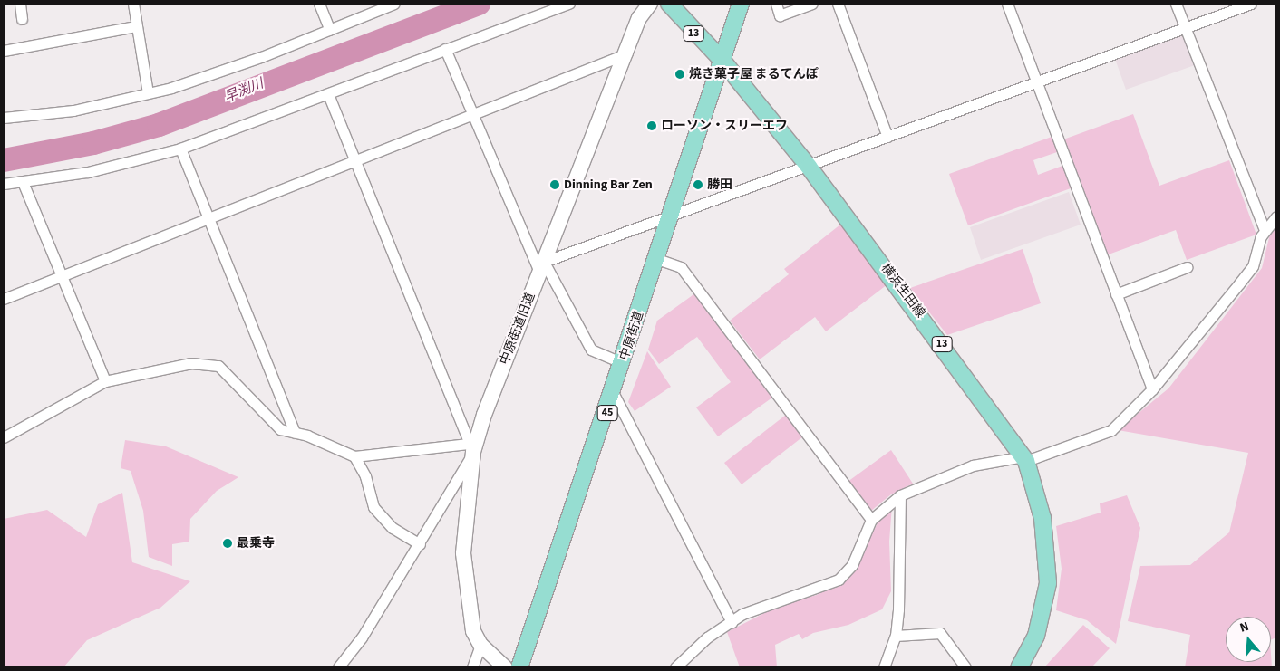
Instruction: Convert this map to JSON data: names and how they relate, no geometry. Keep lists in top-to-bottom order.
{
  "streets": {
    "main road": [
      "13",
      "横浜生田線",
      "中原街道",
      "45"
    ],
    "street": ["中原街道旧道"]
  },
  "crossings": [
    ["横浜生田線", "中原街道"]
  ],
  "water": ["早渕川"],
  "places": [
    "焼き菓子屋 まるてんぽ",
    "ローソン・スリーエフ",
    "Dinning Bar Zen",
    "勝田",
    "最乗寺"
  ],
  "north": "top"
}
